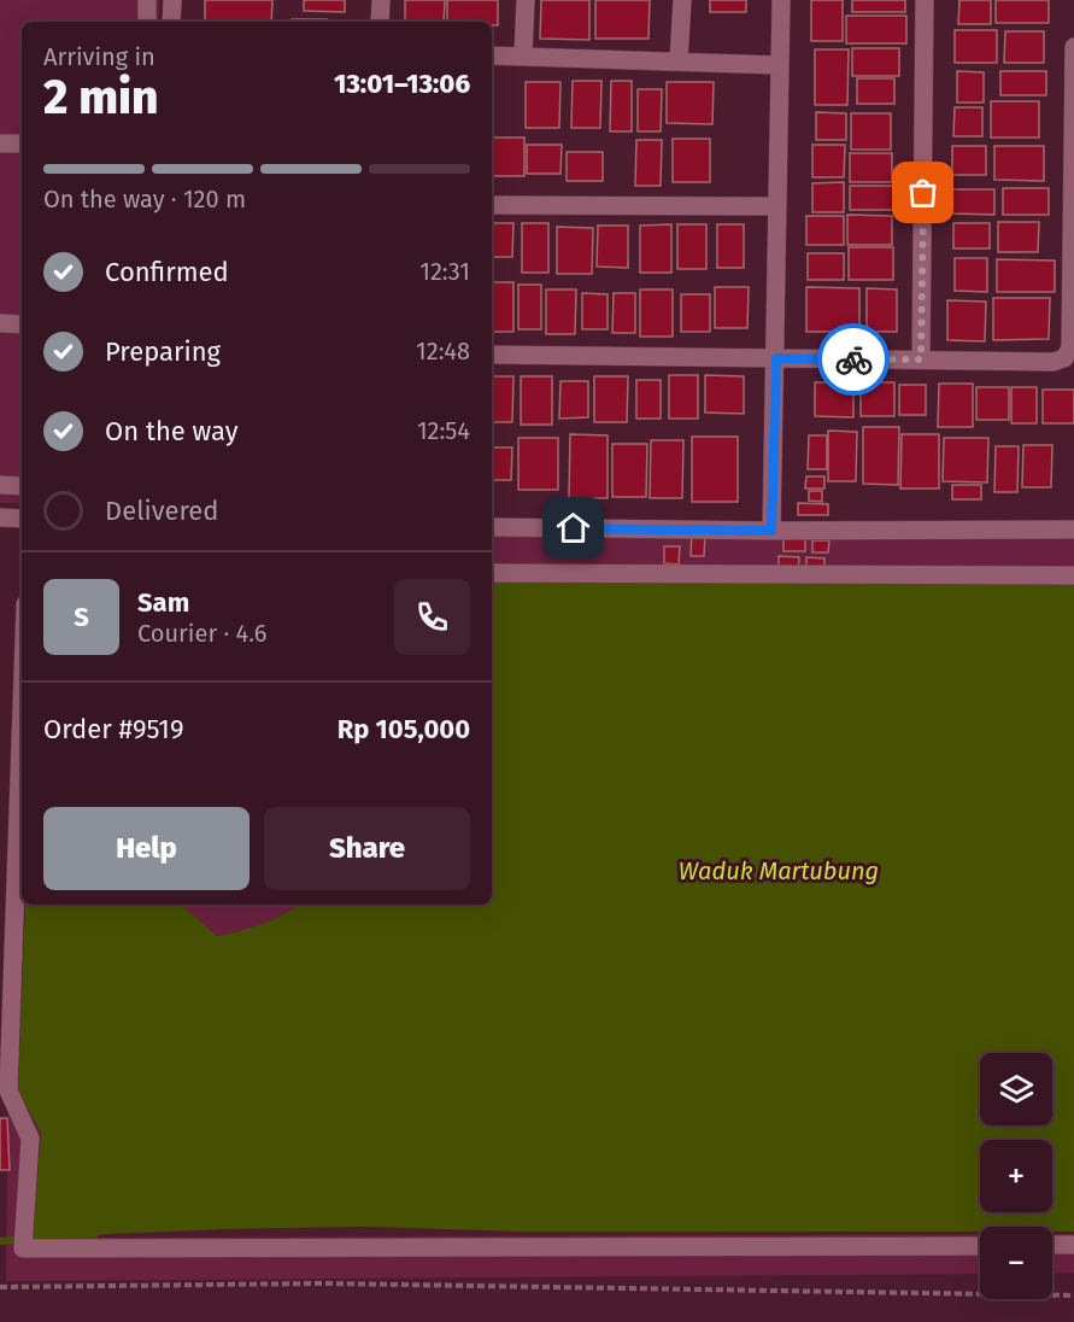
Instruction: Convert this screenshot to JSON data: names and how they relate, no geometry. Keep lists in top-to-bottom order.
{
  "water": ["Waduk Martubung"],
  "page": {
    "heading": ["2 min", "Arriving in", "13:01–13:06"],
    "panel": [
      "Sam",
      "Courier · 4.6",
      "Order #9519",
      "Rp 105,000"
    ],
    "bar": "On the way · 120 m",
    "list": [
      ["Confirmed", "12:31"],
      ["Preparing", "12:48"],
      ["On the way", "12:54"],
      "Delivered"
    ],
    "round": "S",
    "buttons": ["Help", "Share"],
    "map_buttons": ["+", "−"]
  }
}
